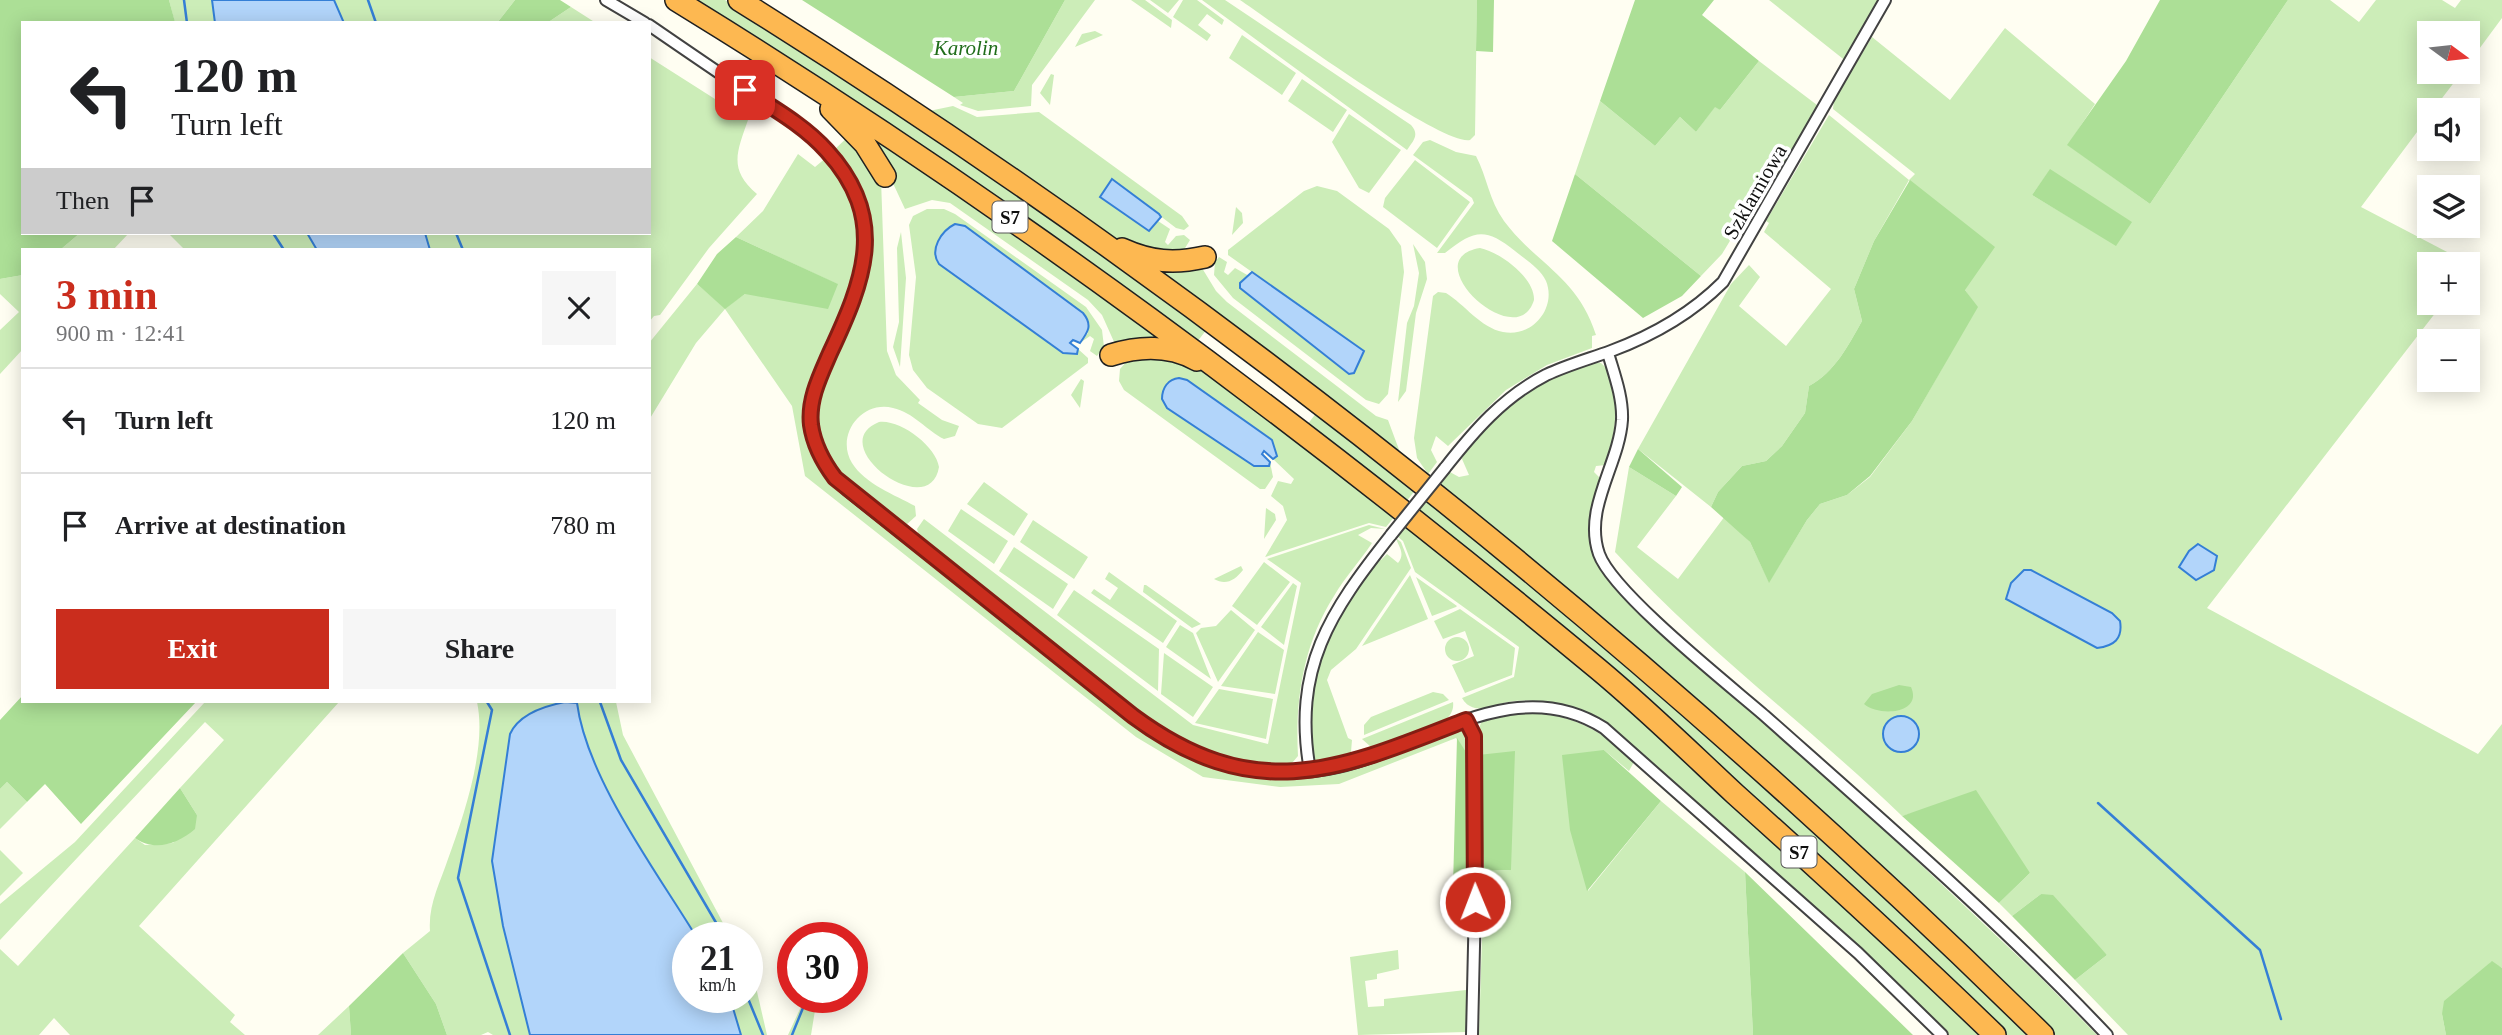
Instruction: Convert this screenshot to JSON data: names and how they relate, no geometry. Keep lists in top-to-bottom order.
{
  "streets": {
    "highway": ["S7"],
    "street": ["Szklarniowa"]
  },
  "parks": ["Karolin"],
  "north": "right",
  "page": {
    "map_buttons": ["+", "−"],
    "turn": ["120 m", "Turn left"],
    "then": "Then",
    "heading": ["3 min", "900 m · 12:41"],
    "list": [
      {
        "name": "Turn left",
        "value": "120 m"
      },
      {
        "name": "Arrive at destination",
        "value": "780 m"
      }
    ],
    "buttons": ["Exit", "Share"],
    "speed": "21 km/h",
    "limit": "30"
  }
}
